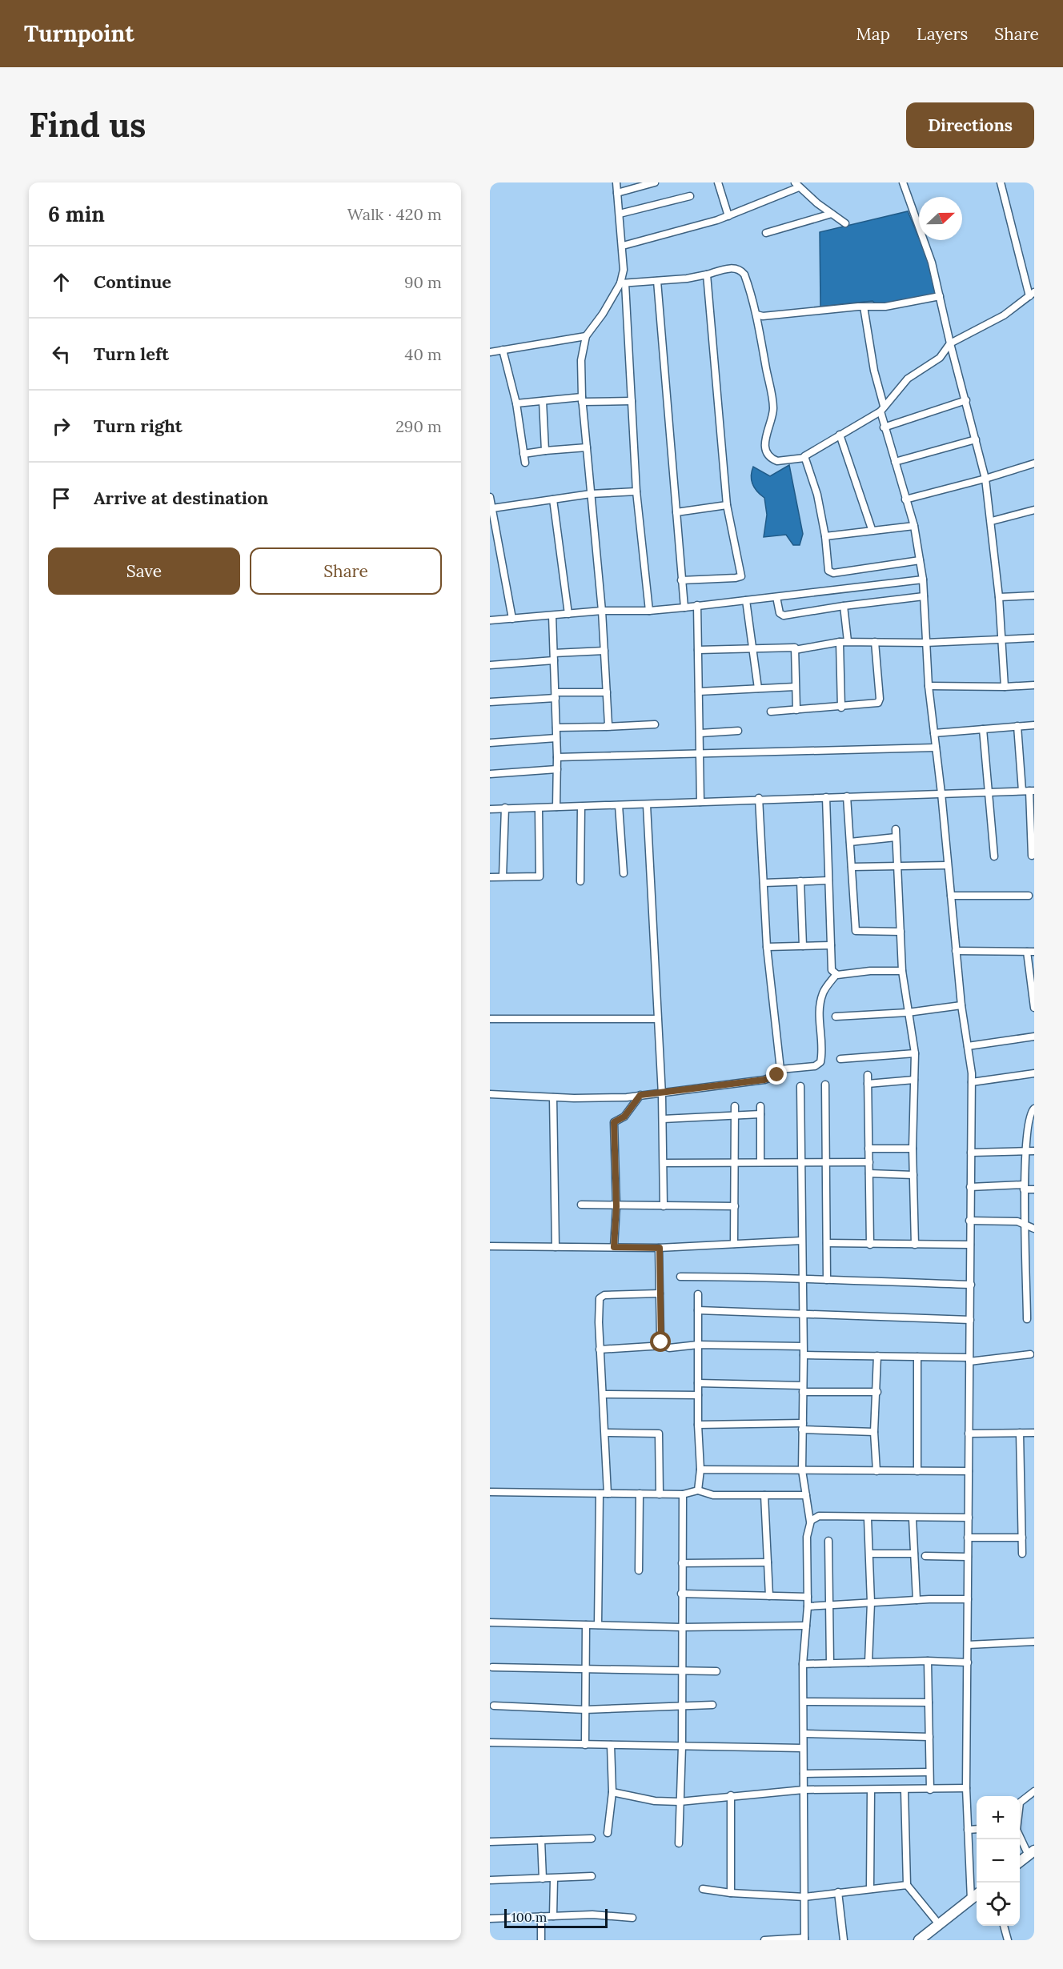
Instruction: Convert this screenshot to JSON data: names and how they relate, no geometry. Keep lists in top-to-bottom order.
{
  "scale_bar": "100 m",
  "north": "right",
  "page": {
    "header": "Turnpoint",
    "nav": ["Map", "Layers", "Share"],
    "buttons": [
      "Directions",
      ["Save", "Share"]
    ],
    "title": "Find us",
    "heading": ["6 min", "Walk · 420 m"],
    "list": [
      ["Continue", "90 m"],
      ["Turn left", "40 m"],
      ["Turn right", "290 m"],
      "Arrive at destination"
    ],
    "map_buttons": ["+", "−"],
    "scale": "100 m"
  }
}
